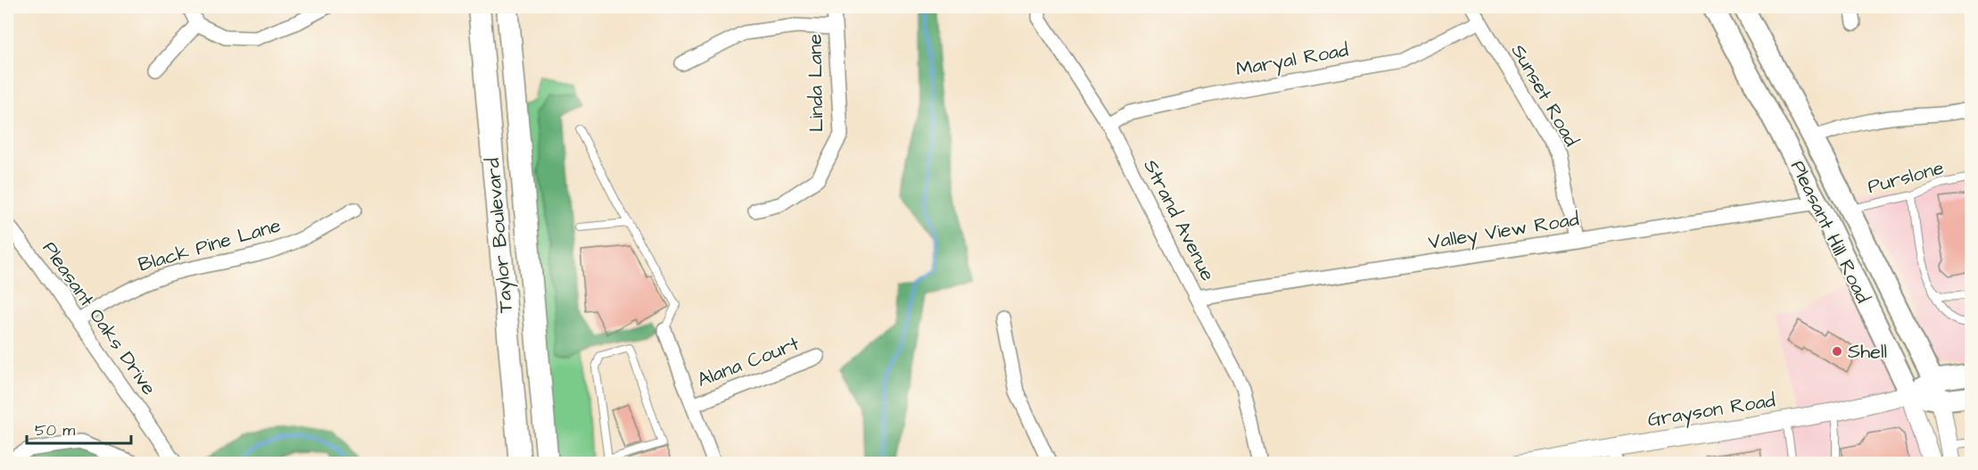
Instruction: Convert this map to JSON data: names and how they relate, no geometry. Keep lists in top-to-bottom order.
{
  "streets": {
    "main road": ["Pleasant Hill Road", "Taylor Boulevard"],
    "street": [
      "Maryal Road",
      "Linda Lane",
      "Sunset Road",
      "Strand Avenue",
      "Valley View Road",
      "Black Pine Lane",
      "Pleasant Oaks Drive",
      "Alana Court",
      "Grayson Road"
    ],
    "lane": ["Purslone"]
  },
  "crossings": [
    ["Maryal Road", "Sunset Road"],
    ["Maryal Road", "Strand Avenue"],
    ["Sunset Road", "Valley View Road"],
    ["Purslone", "Pleasant Hill Road"],
    ["Strand Avenue", "Valley View Road"],
    ["Valley View Road", "Pleasant Hill Road"],
    ["Pleasant Hill Road", "Grayson Road"],
    ["Black Pine Lane", "Pleasant Oaks Drive"]
  ],
  "places": ["Shell"],
  "scale_bar": "50 m"
}
